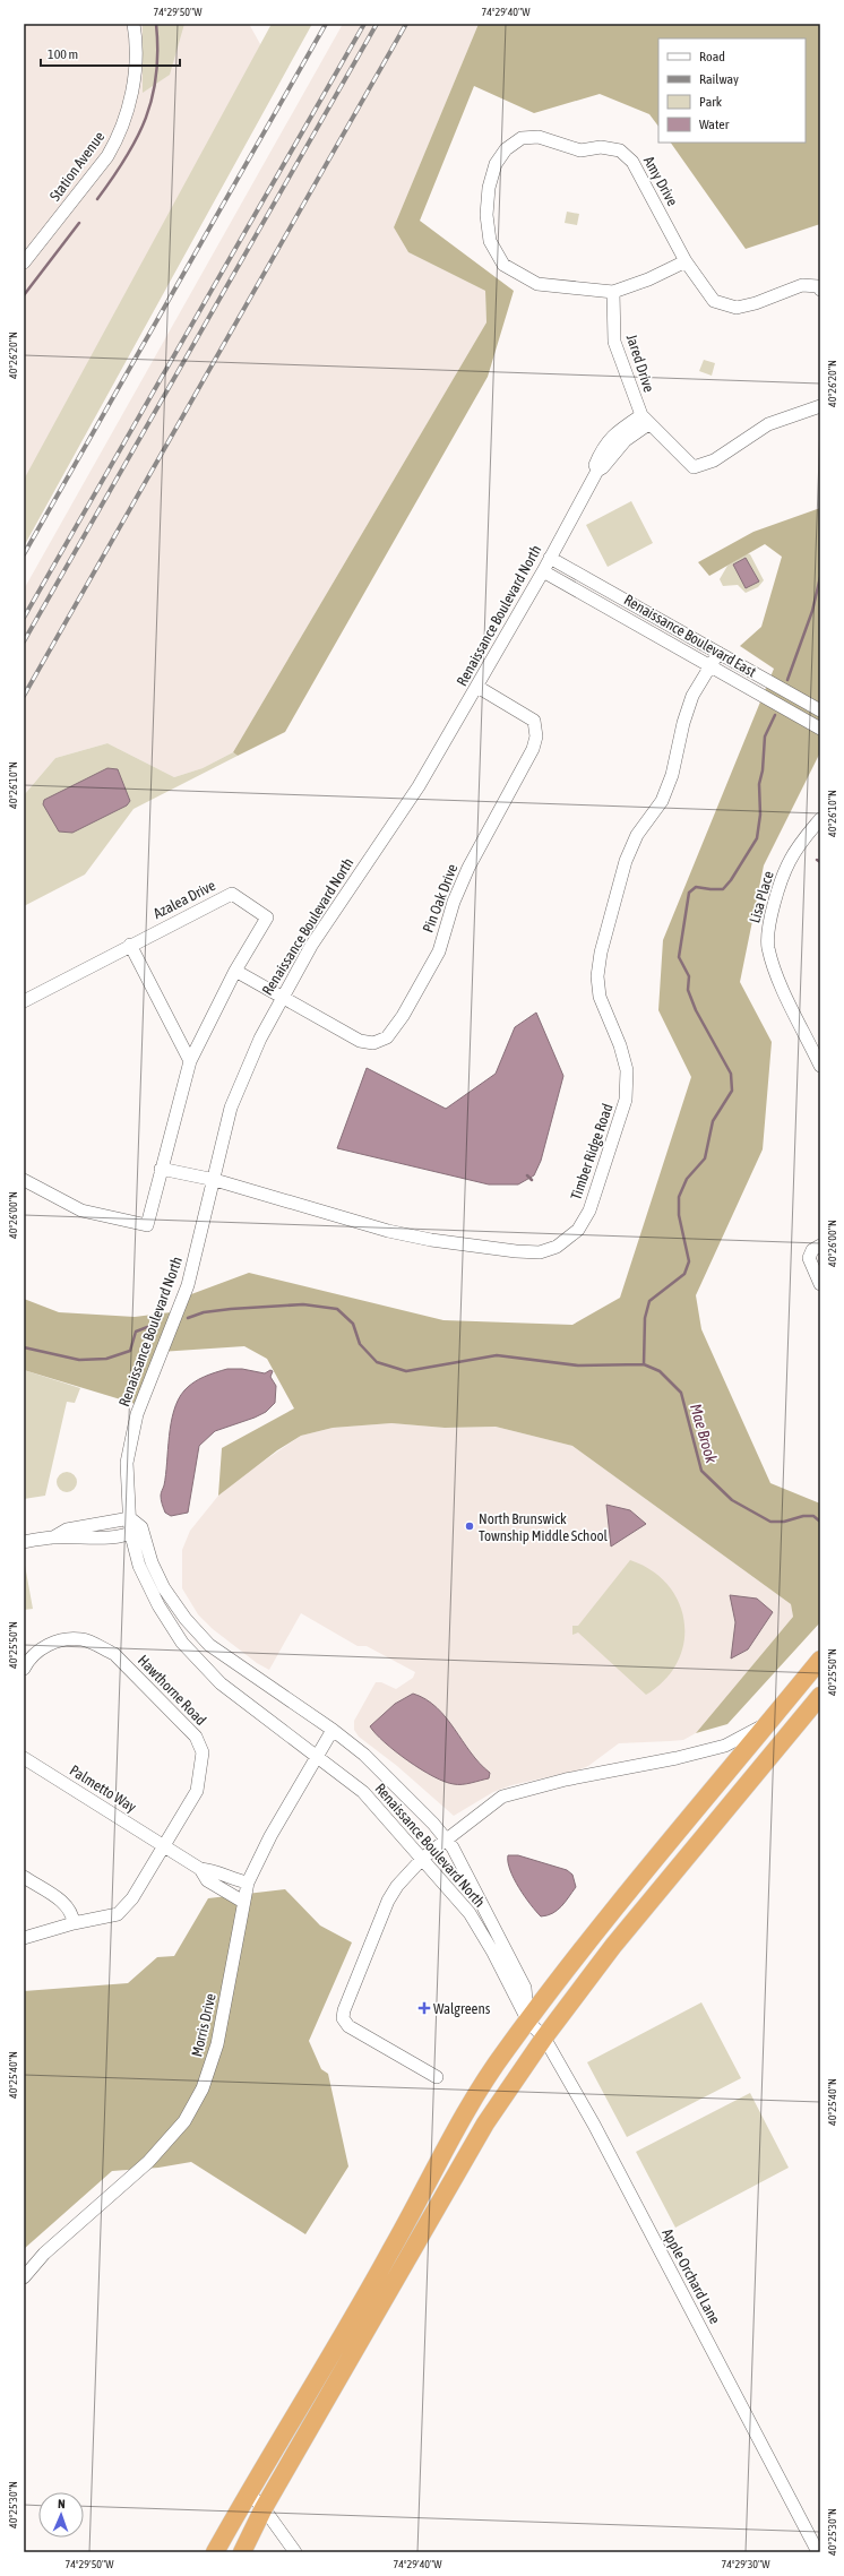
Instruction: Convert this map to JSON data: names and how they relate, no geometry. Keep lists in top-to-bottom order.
{
  "streets": {
    "street": [
      "Station Avenue",
      "Amy Drive",
      "Jared Drive",
      "Renaissance Boulevard North",
      "Renaissance Boulevard East",
      "Lisa Place",
      "Pin Oak Drive",
      "Azalea Drive",
      "Timber Ridge Road",
      "Hawthorne Road",
      "Palmetto Way",
      "Morris Drive",
      "Apple Orchard Lane"
    ]
  },
  "crossings": [
    ["Amy Drive", "Jared Drive"],
    ["Jared Drive", "Renaissance Boulevard North"],
    ["Renaissance Boulevard North", "Renaissance Boulevard East"],
    ["Renaissance Boulevard North", "Pin Oak Drive"],
    ["Renaissance Boulevard North", "Timber Ridge Road"],
    ["Renaissance Boulevard North", "Morris Drive"],
    ["Renaissance Boulevard North", "Apple Orchard Lane"],
    ["Renaissance Boulevard East", "Timber Ridge Road"],
    ["Hawthorne Road", "Palmetto Way"]
  ],
  "water": ["Mae Brook"],
  "places": {
    "other": ["North Brunswick Township Middle School"],
    "health": ["Walgreens"]
  },
  "legend": [
    "Road",
    "Railway",
    "Park",
    "Water"
  ],
  "scale_bar": "100 m",
  "north": "top",
  "coordinates": [
    "74°29'50\"W",
    "74°29'40\"W",
    "40°26'20\"N",
    "40°26'10\"N",
    "40°26'00\"N",
    "40°25'50\"N",
    "40°25'40\"N",
    "40°25'30\"N",
    "74°29'30\"W"
  ]
}
